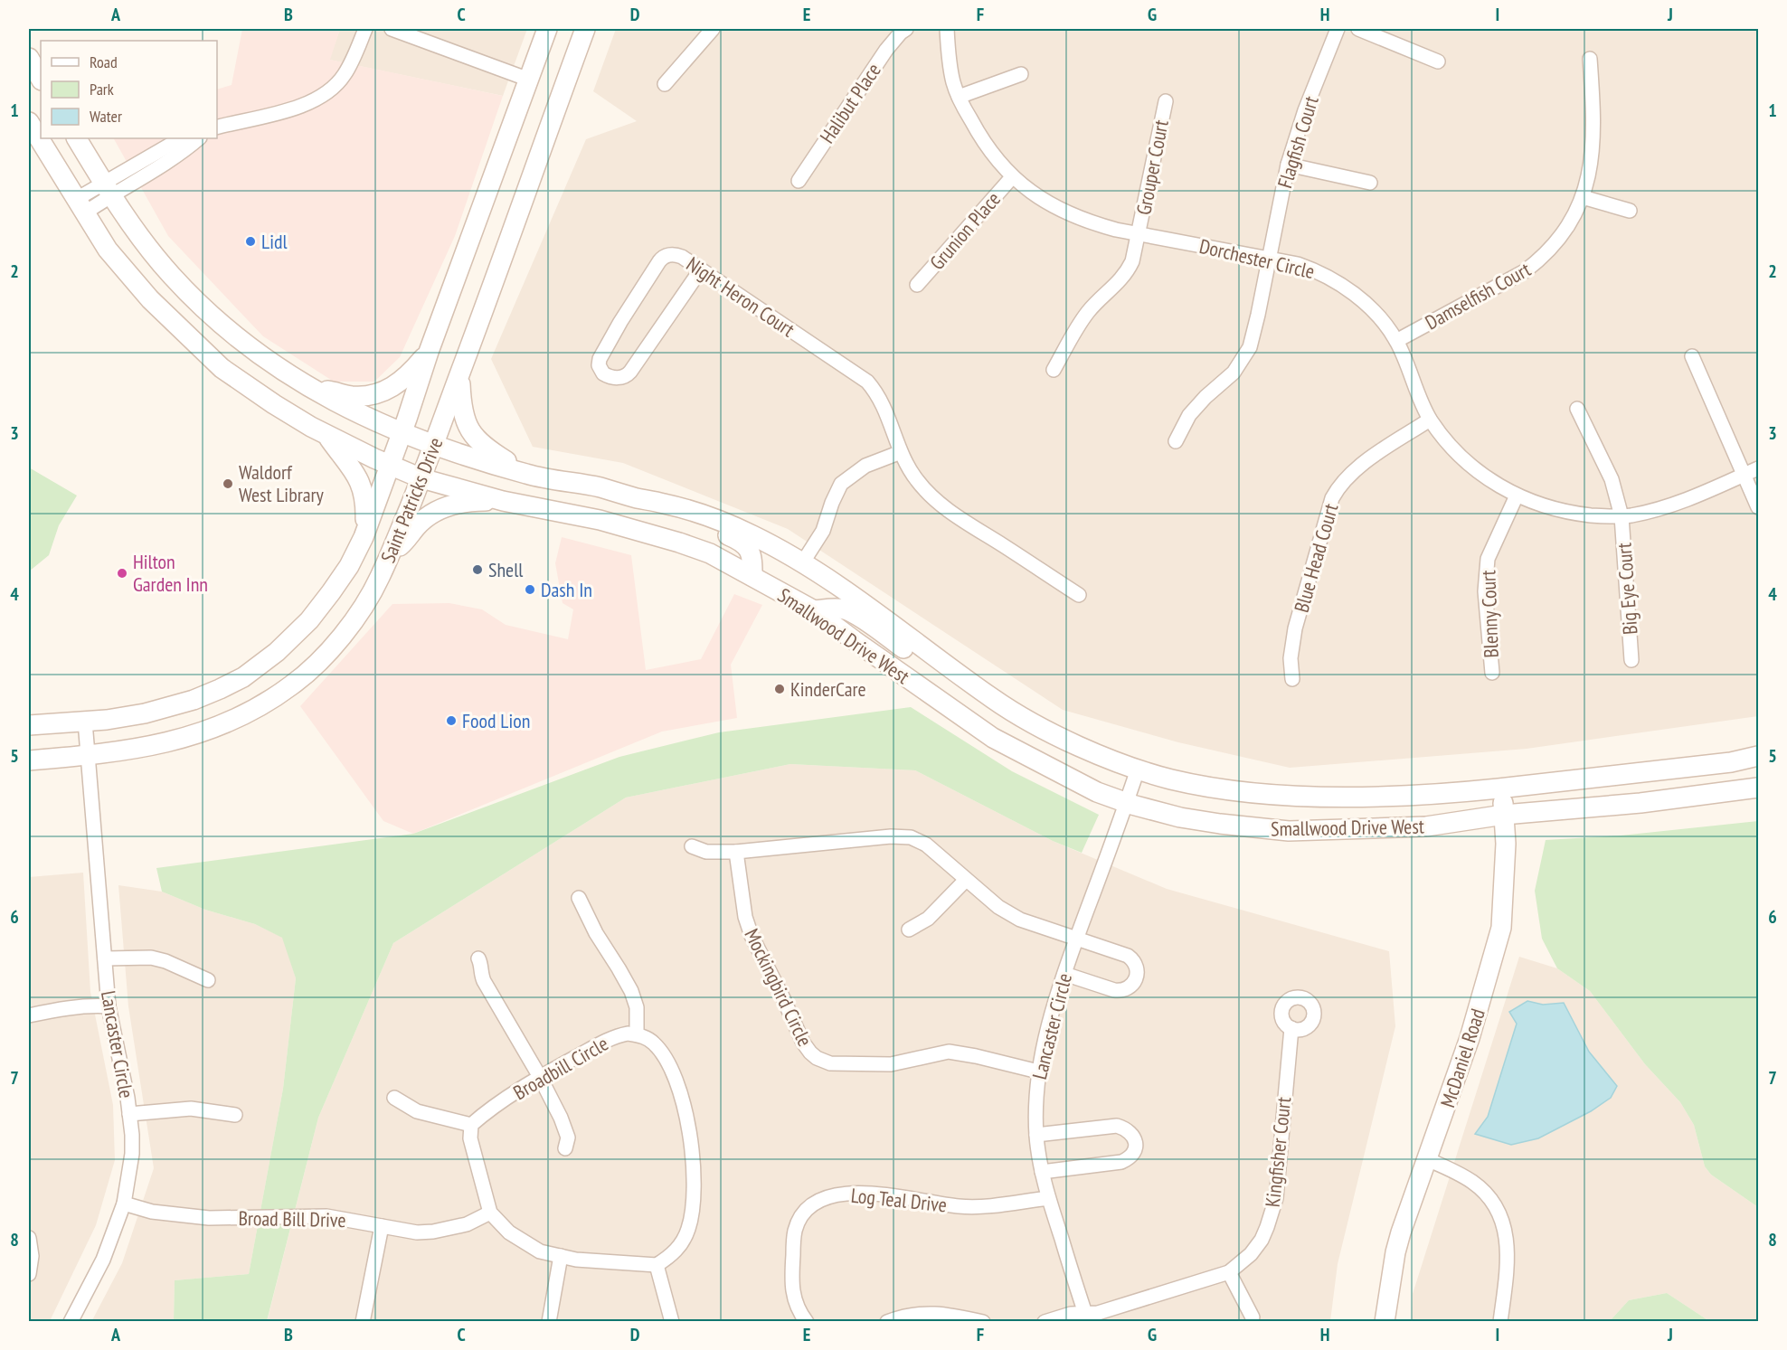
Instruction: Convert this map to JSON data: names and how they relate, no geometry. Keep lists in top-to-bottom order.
{
  "streets": {
    "main road": ["Saint Patricks Drive", "Smallwood Drive West", "McDaniel Road"],
    "street": [
      "Halibut Place",
      "Flagfish Court",
      "Grouper Court",
      "Grunion Place",
      "Dorchester Circle",
      "Damselfish Court",
      "Night Heron Court",
      "Blue Head Court",
      "Big Eye Court",
      "Blenny Court",
      "Mockingbird Circle",
      "Lancaster Circle",
      "Broadbill Circle",
      "Kingfisher Court",
      "Log Teal Drive",
      "Broad Bill Drive"
    ]
  },
  "crossings": [
    ["Flagfish Court", "Dorchester Circle"],
    ["Grouper Court", "Dorchester Circle"],
    ["Grunion Place", "Dorchester Circle"],
    ["Dorchester Circle", "Damselfish Court"],
    ["Dorchester Circle", "Blue Head Court"],
    ["Dorchester Circle", "Big Eye Court"],
    ["Dorchester Circle", "Blenny Court"],
    ["Saint Patricks Drive", "Smallwood Drive West"],
    ["Saint Patricks Drive", "Lancaster Circle"],
    ["Smallwood Drive West", "Lancaster Circle"],
    ["Smallwood Drive West", "McDaniel Road"],
    ["Mockingbird Circle", "Lancaster Circle"],
    ["Lancaster Circle", "Kingfisher Court"],
    ["Lancaster Circle", "Log Teal Drive"],
    ["Lancaster Circle", "Broad Bill Drive"]
  ],
  "places": [
    "Lidl",
    "Waldorf West Library",
    "Shell",
    "Hilton Garden Inn",
    "Dash In",
    "KinderCare",
    "Food Lion"
  ],
  "legend": ["Road", "Park", "Water"],
  "grid": {
    "columns": [
      "A",
      "B",
      "C",
      "D",
      "E",
      "F",
      "G",
      "H",
      "I",
      "J"
    ],
    "rows": [
      "1",
      "2",
      "3",
      "4",
      "5",
      "6",
      "7",
      "8"
    ]
  }
}
